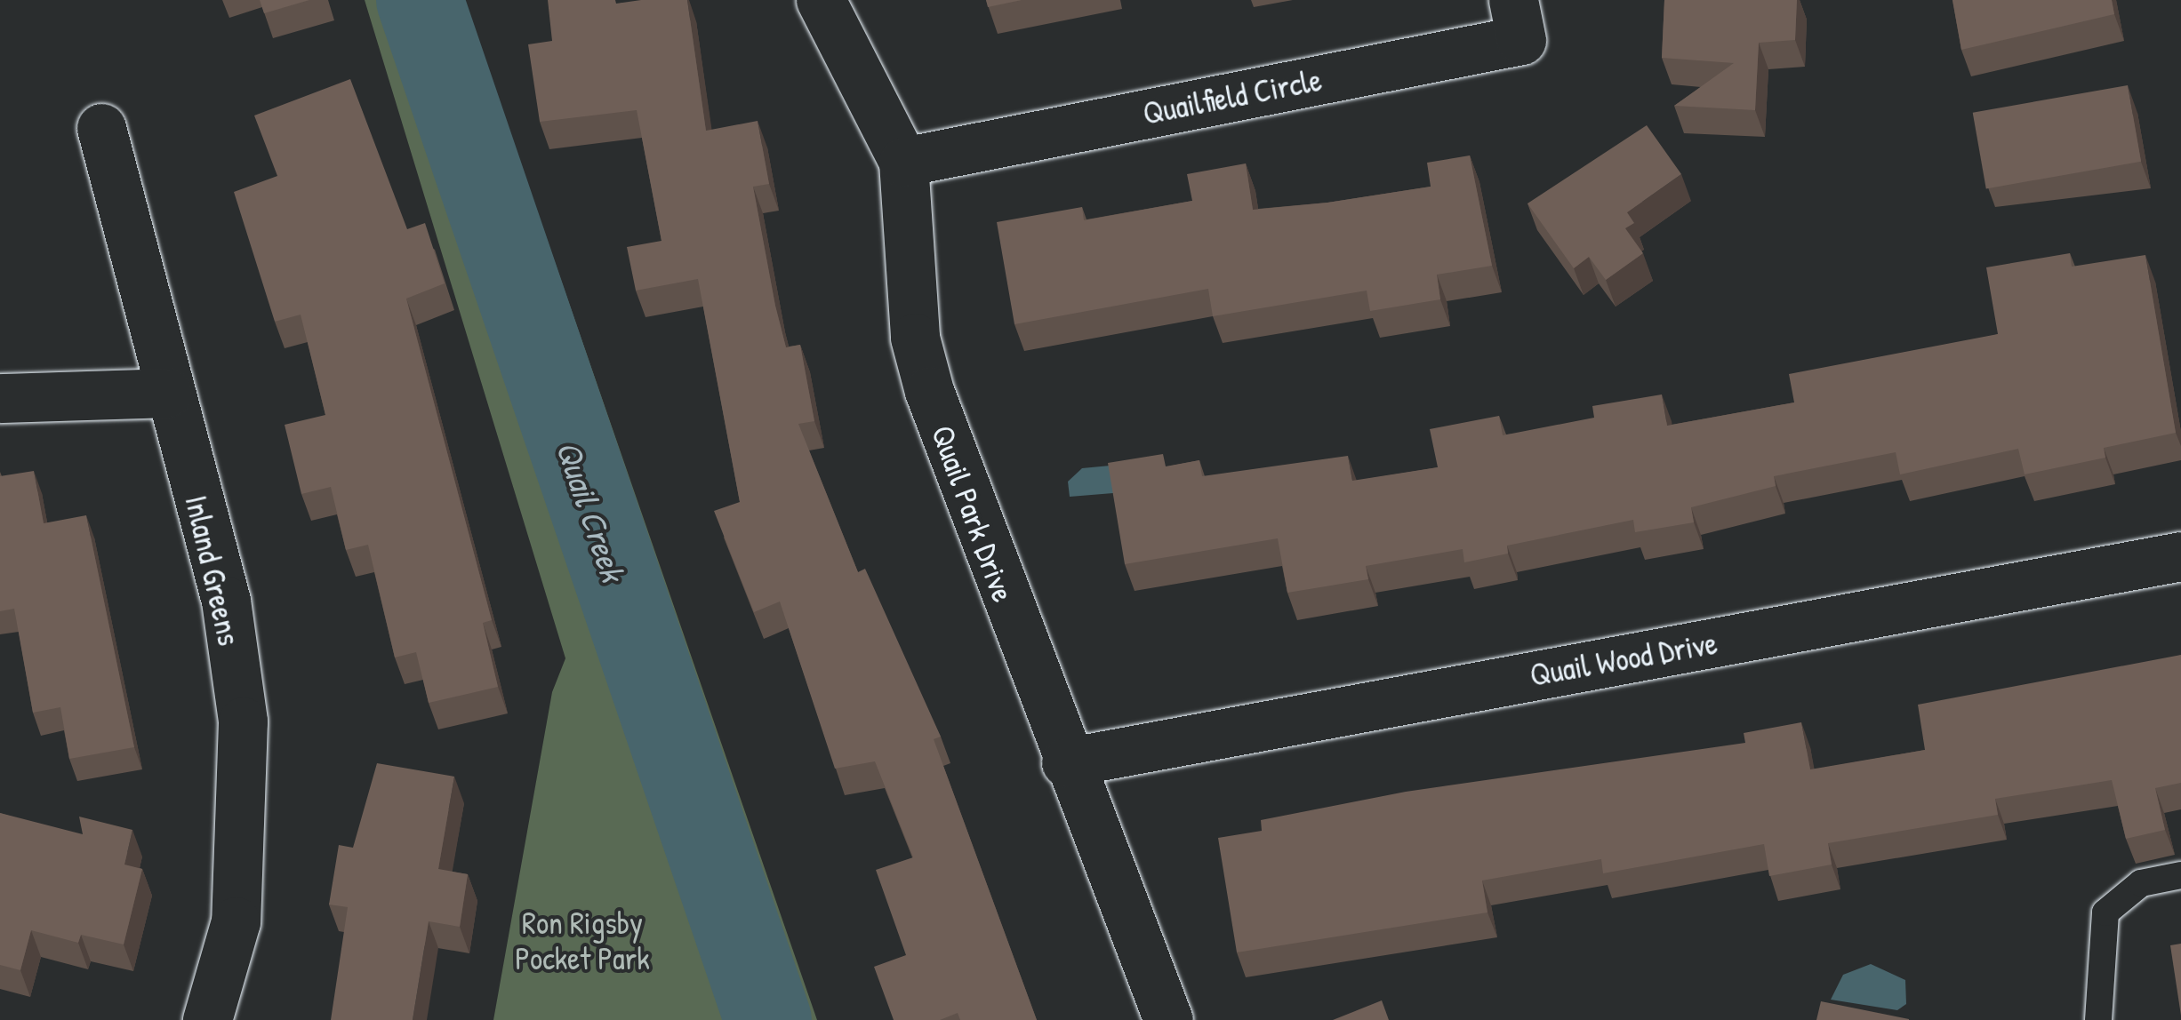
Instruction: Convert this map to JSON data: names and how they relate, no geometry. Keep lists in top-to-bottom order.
{
  "streets": {
    "street": [
      "Quailfield Circle",
      "Quail Park Drive",
      "Inland Greens",
      "Quail Wood Drive"
    ]
  },
  "crossings": [
    ["Quailfield Circle", "Quail Park Drive"],
    ["Quail Park Drive", "Quail Wood Drive"]
  ],
  "water": ["Quail Creek"],
  "parks": ["Ron Rigsby Pocket Park"]
}
